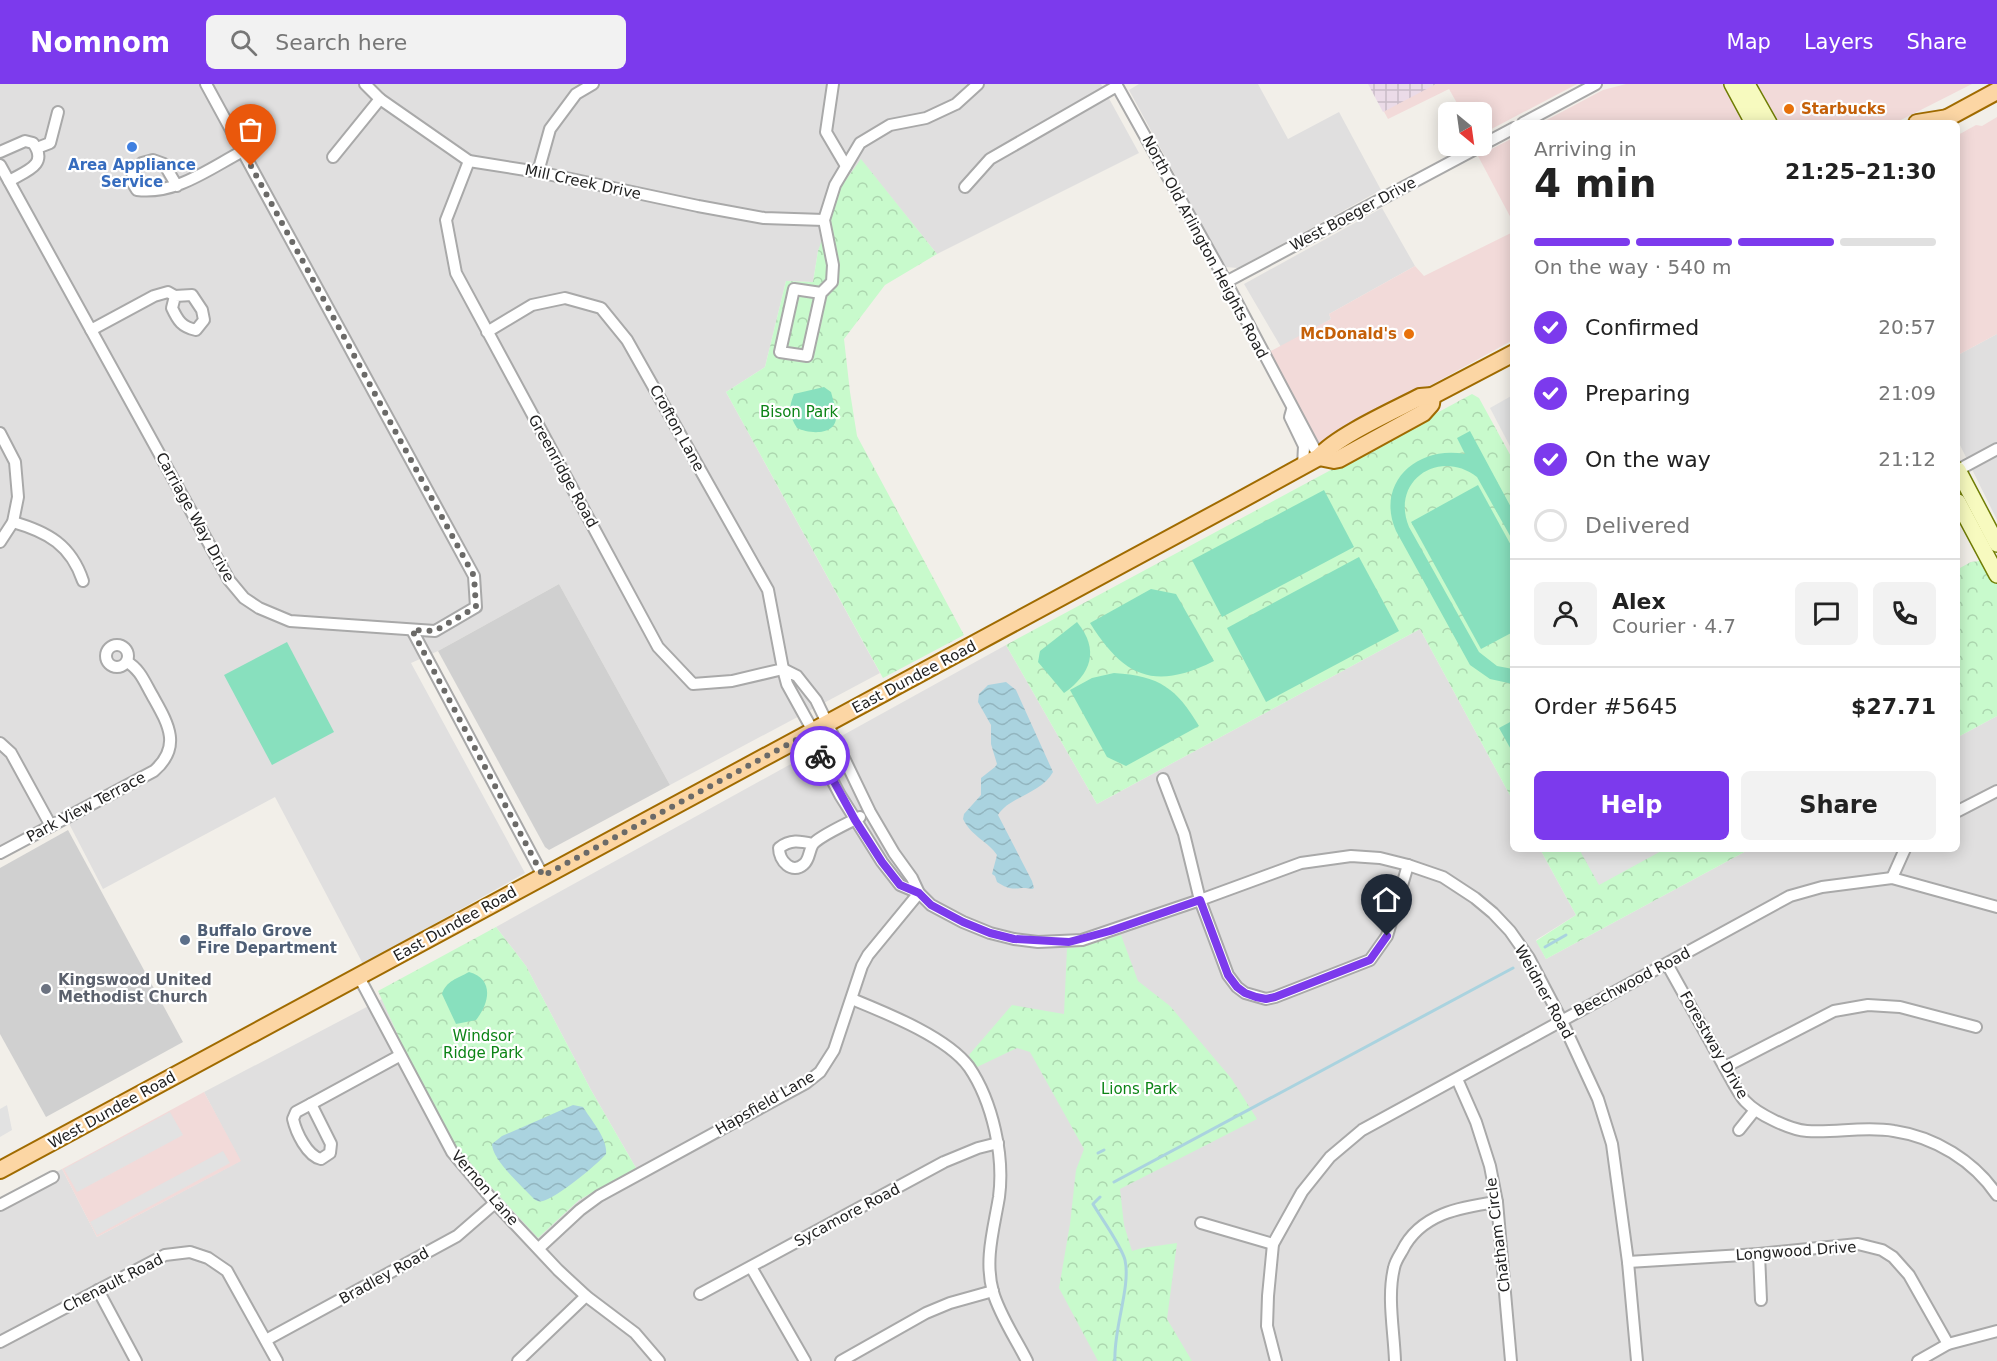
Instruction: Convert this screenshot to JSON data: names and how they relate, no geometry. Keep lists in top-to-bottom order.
{
  "streets": {
    "main road": ["East Dundee Road", "West Dundee Road"],
    "street": [
      "Mill Creek Drive",
      "West Boeger Drive",
      "North Old Arlington Heights Road",
      "Crofton Lane",
      "Greenridge Road",
      "Carriage Way Drive",
      "Park View Terrace",
      "Beechwood Road",
      "Weidner Road",
      "Forestway Drive",
      "Hapsfield Lane",
      "Vernon Lane",
      "Sycamore Road",
      "Chatham Circle",
      "Longwood Drive",
      "Bradley Road",
      "Chenault Road"
    ]
  },
  "crossings": [
    ["Mill Creek Drive", "Greenridge Road"],
    ["West Boeger Drive", "North Old Arlington Heights Road"],
    ["North Old Arlington Heights Road", "East Dundee Road"],
    ["Crofton Lane", "Greenridge Road"],
    ["Crofton Lane", "East Dundee Road"],
    ["Crofton Lane", "Weidner Road"],
    ["East Dundee Road", "Weidner Road"],
    ["East Dundee Road", "West Dundee Road"],
    ["East Dundee Road", "Vernon Lane"],
    ["Beechwood Road", "Weidner Road"],
    ["Beechwood Road", "Forestway Drive"],
    ["Beechwood Road", "Chatham Circle"],
    ["Weidner Road", "Hapsfield Lane"],
    ["Weidner Road", "Longwood Drive"],
    ["Hapsfield Lane", "Vernon Lane"],
    ["Vernon Lane", "Bradley Road"],
    ["Bradley Road", "Chenault Road"]
  ],
  "parks": ["Bison Park", "Windsor Ridge Park", "Lions Park"],
  "places": [
    "Starbucks",
    "Area Appliance Service",
    "McDonald's",
    "Buffalo Grove Fire Department",
    "Kingswood United Methodist Church"
  ],
  "north": "bottom right",
  "page": {
    "header": "Nomnom",
    "search": "Search here",
    "nav": ["Map", "Layers", "Share"],
    "heading": ["4 min", "Arriving in", "21:25–21:30"],
    "panel": [
      "Alex",
      "Courier · 4.7",
      "Order #5645",
      "$27.71"
    ],
    "bar": "On the way · 540 m",
    "list": [
      ["Confirmed", "20:57"],
      ["Preparing", "21:09"],
      ["On the way", "21:12"],
      "Delivered"
    ],
    "buttons": ["Help", "Share"]
  }
}
